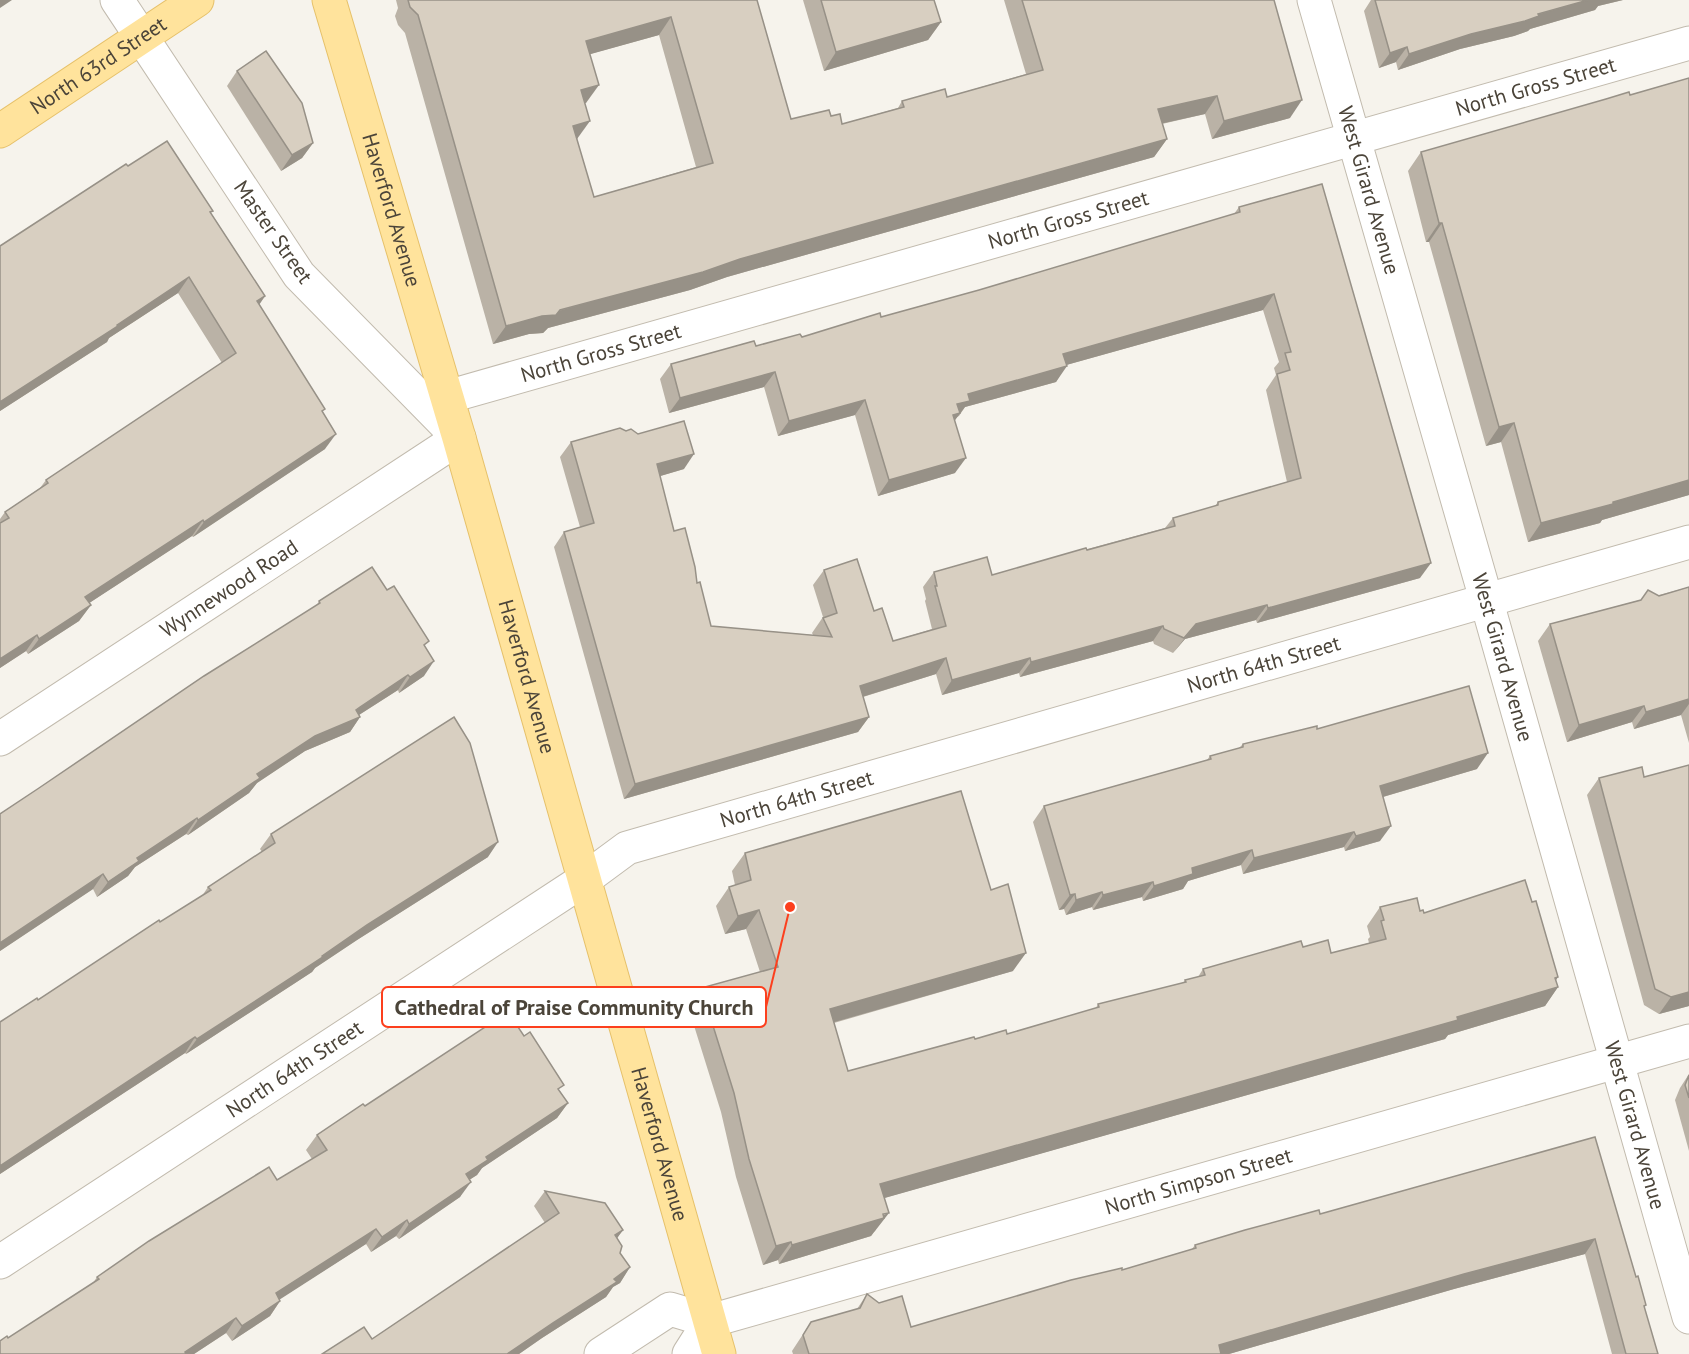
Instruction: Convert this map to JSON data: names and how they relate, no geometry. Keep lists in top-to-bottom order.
{
  "streets": {
    "main road": ["North 63rd Street", "Haverford Avenue"],
    "street": [
      "North Gross Street",
      "West Girard Avenue",
      "Master Street",
      "Wynnewood Road",
      "North 64th Street",
      "North Simpson Street"
    ]
  },
  "crossings": [
    ["North 63rd Street", "Master Street"],
    ["North Gross Street", "West Girard Avenue"],
    ["North Gross Street", "Haverford Avenue"],
    ["West Girard Avenue", "North 64th Street"],
    ["West Girard Avenue", "North Simpson Street"],
    ["Haverford Avenue", "Master Street"],
    ["Haverford Avenue", "Wynnewood Road"],
    ["Haverford Avenue", "North 64th Street"],
    ["Haverford Avenue", "North Simpson Street"],
    ["Master Street", "Wynnewood Road"]
  ],
  "places": ["Cathedral of Praise Community Church"]
}
